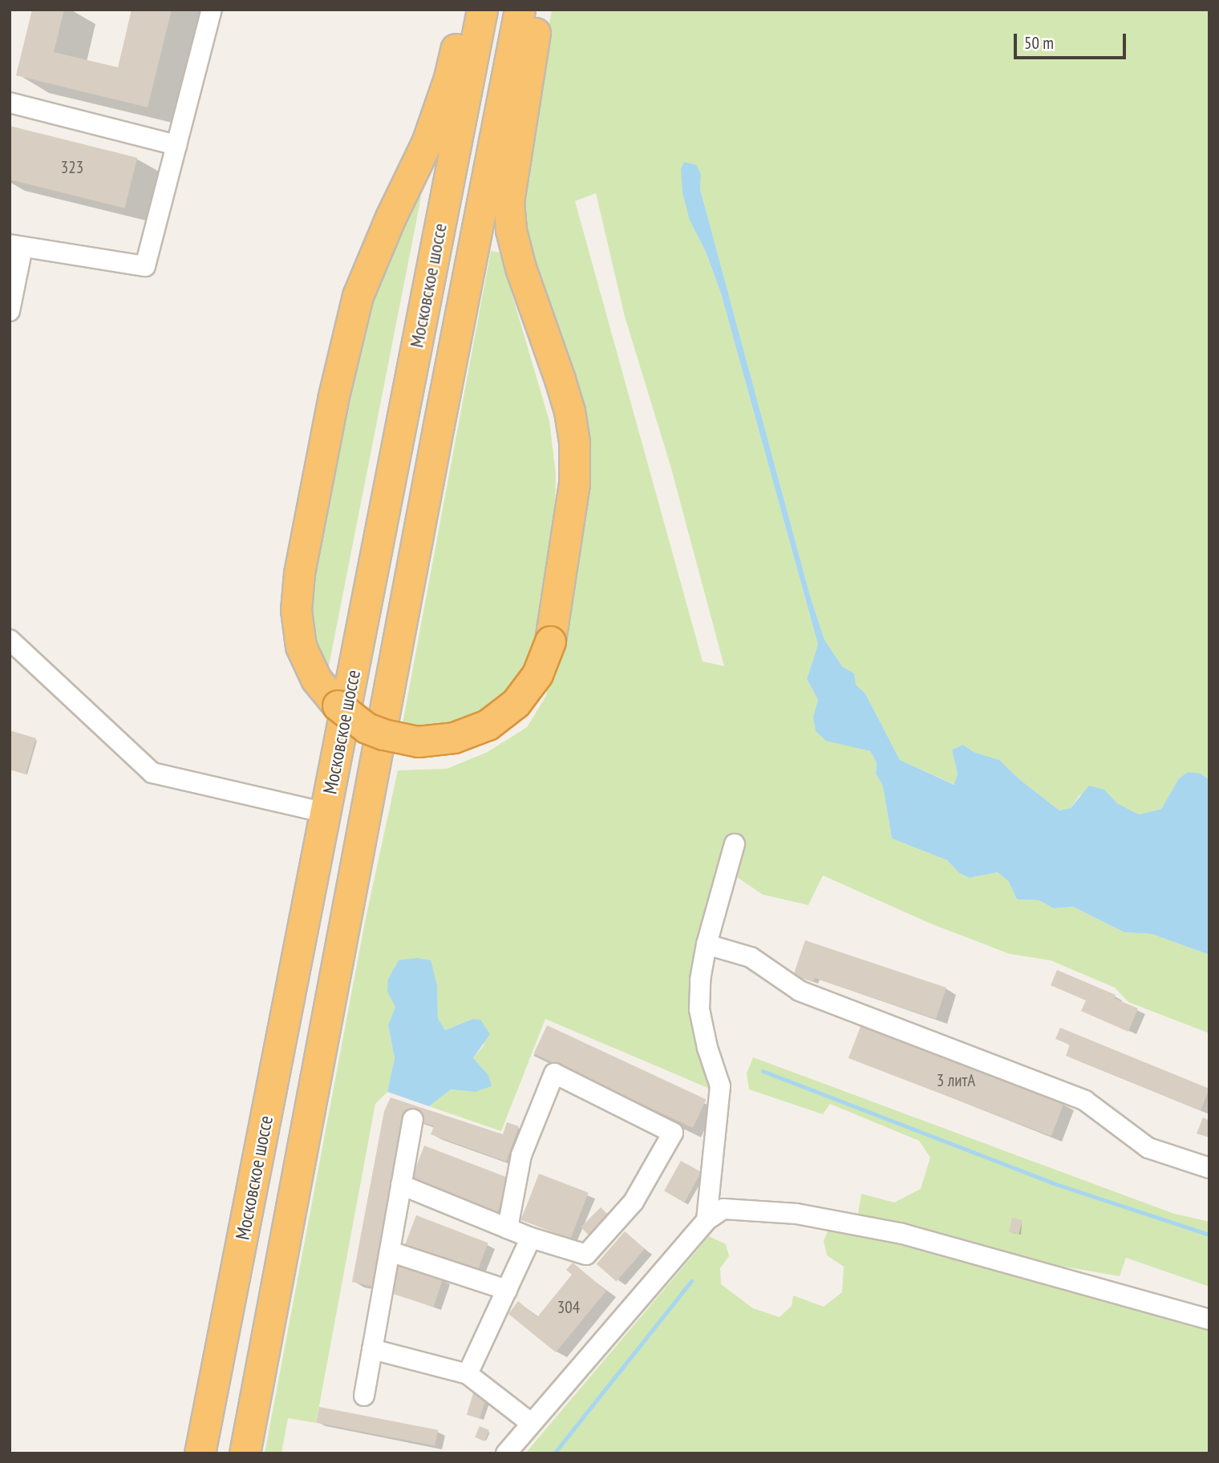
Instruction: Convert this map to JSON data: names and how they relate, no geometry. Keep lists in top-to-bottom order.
{
  "streets": {
    "highway": ["Московское шоссе"]
  },
  "house_numbers": ["323", "3 литА", "304"],
  "scale_bar": "50 m"
}
